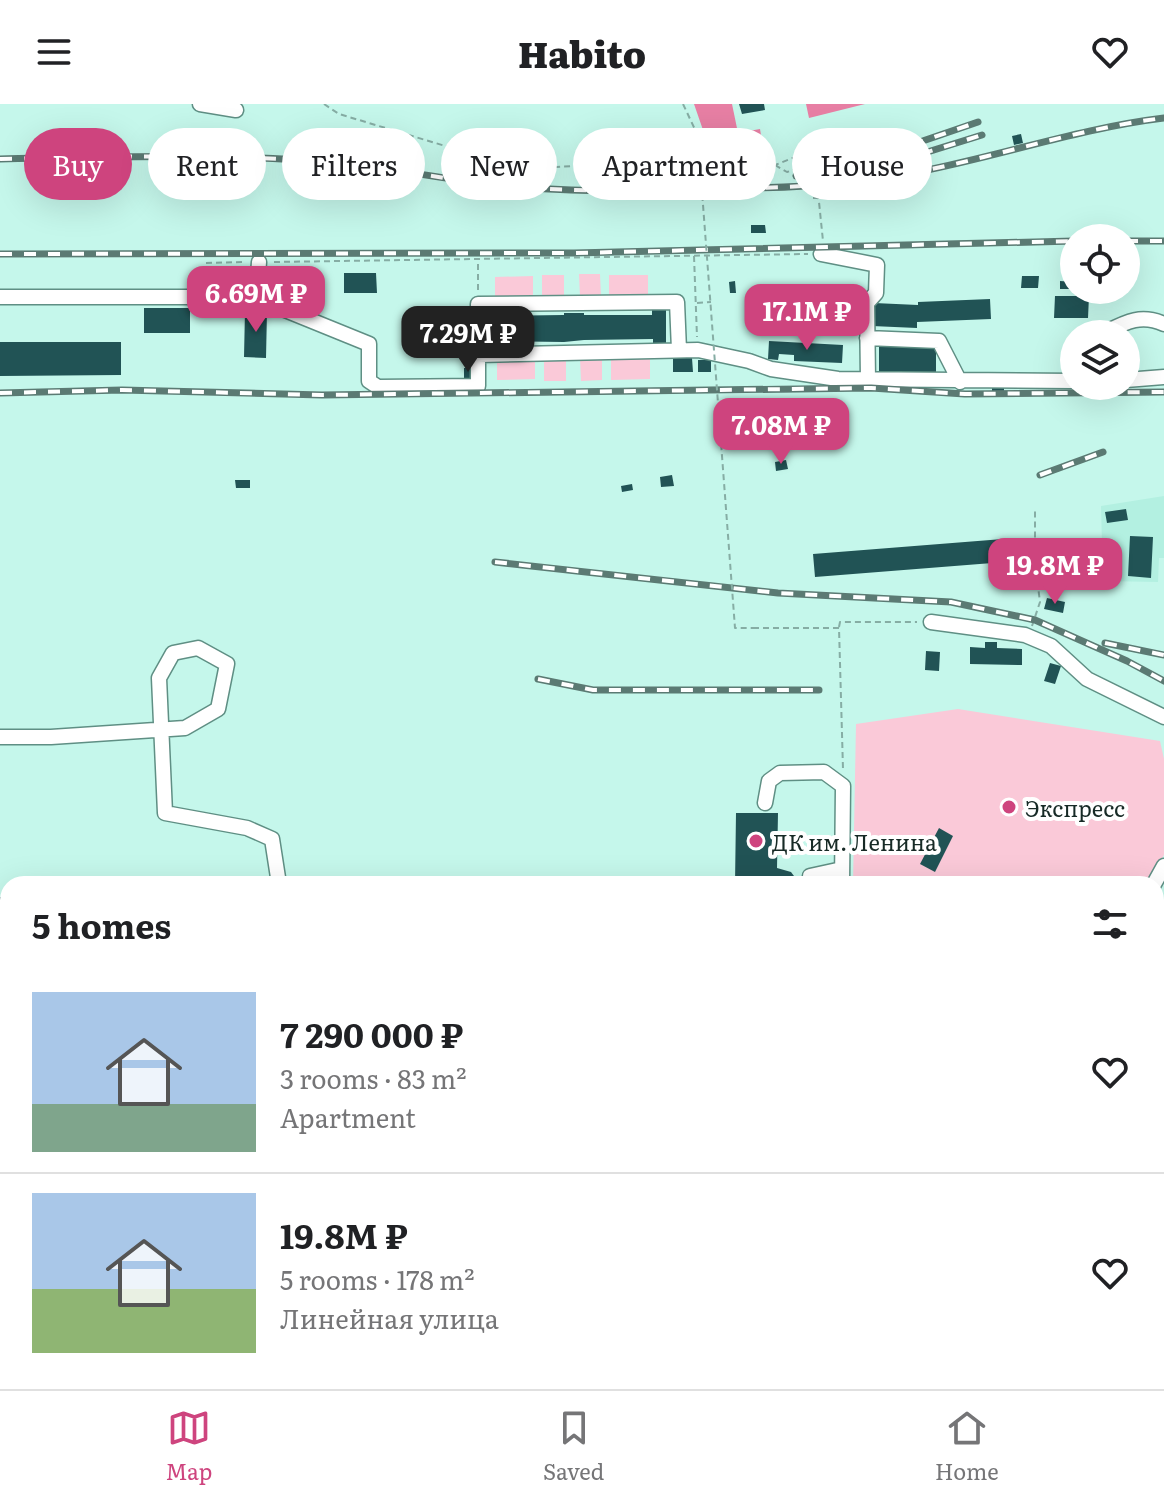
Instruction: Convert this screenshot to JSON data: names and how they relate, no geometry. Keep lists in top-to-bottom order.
{
  "places": ["Экспресс", "ДК им. Ленина"],
  "page": {
    "header": "Habito",
    "chip": [
      "Buy",
      "Rent",
      "Filters",
      "New",
      "Apartment",
      "House"
    ],
    "price": [
      "6.69M ₽",
      "17.1M ₽",
      "7.29M ₽",
      "7.08M ₽",
      "19.8M ₽"
    ],
    "heading": "5 homes",
    "list": [
      {
        "name": "7 290 000 ₽",
        "note": "3 rooms · 83 m² · Apartment"
      },
      {
        "name": "19.8M ₽",
        "note": "5 rooms · 178 m² · Линейная улица"
      }
    ],
    "tabs": ["Map", "Saved", "Home"]
  }
}
